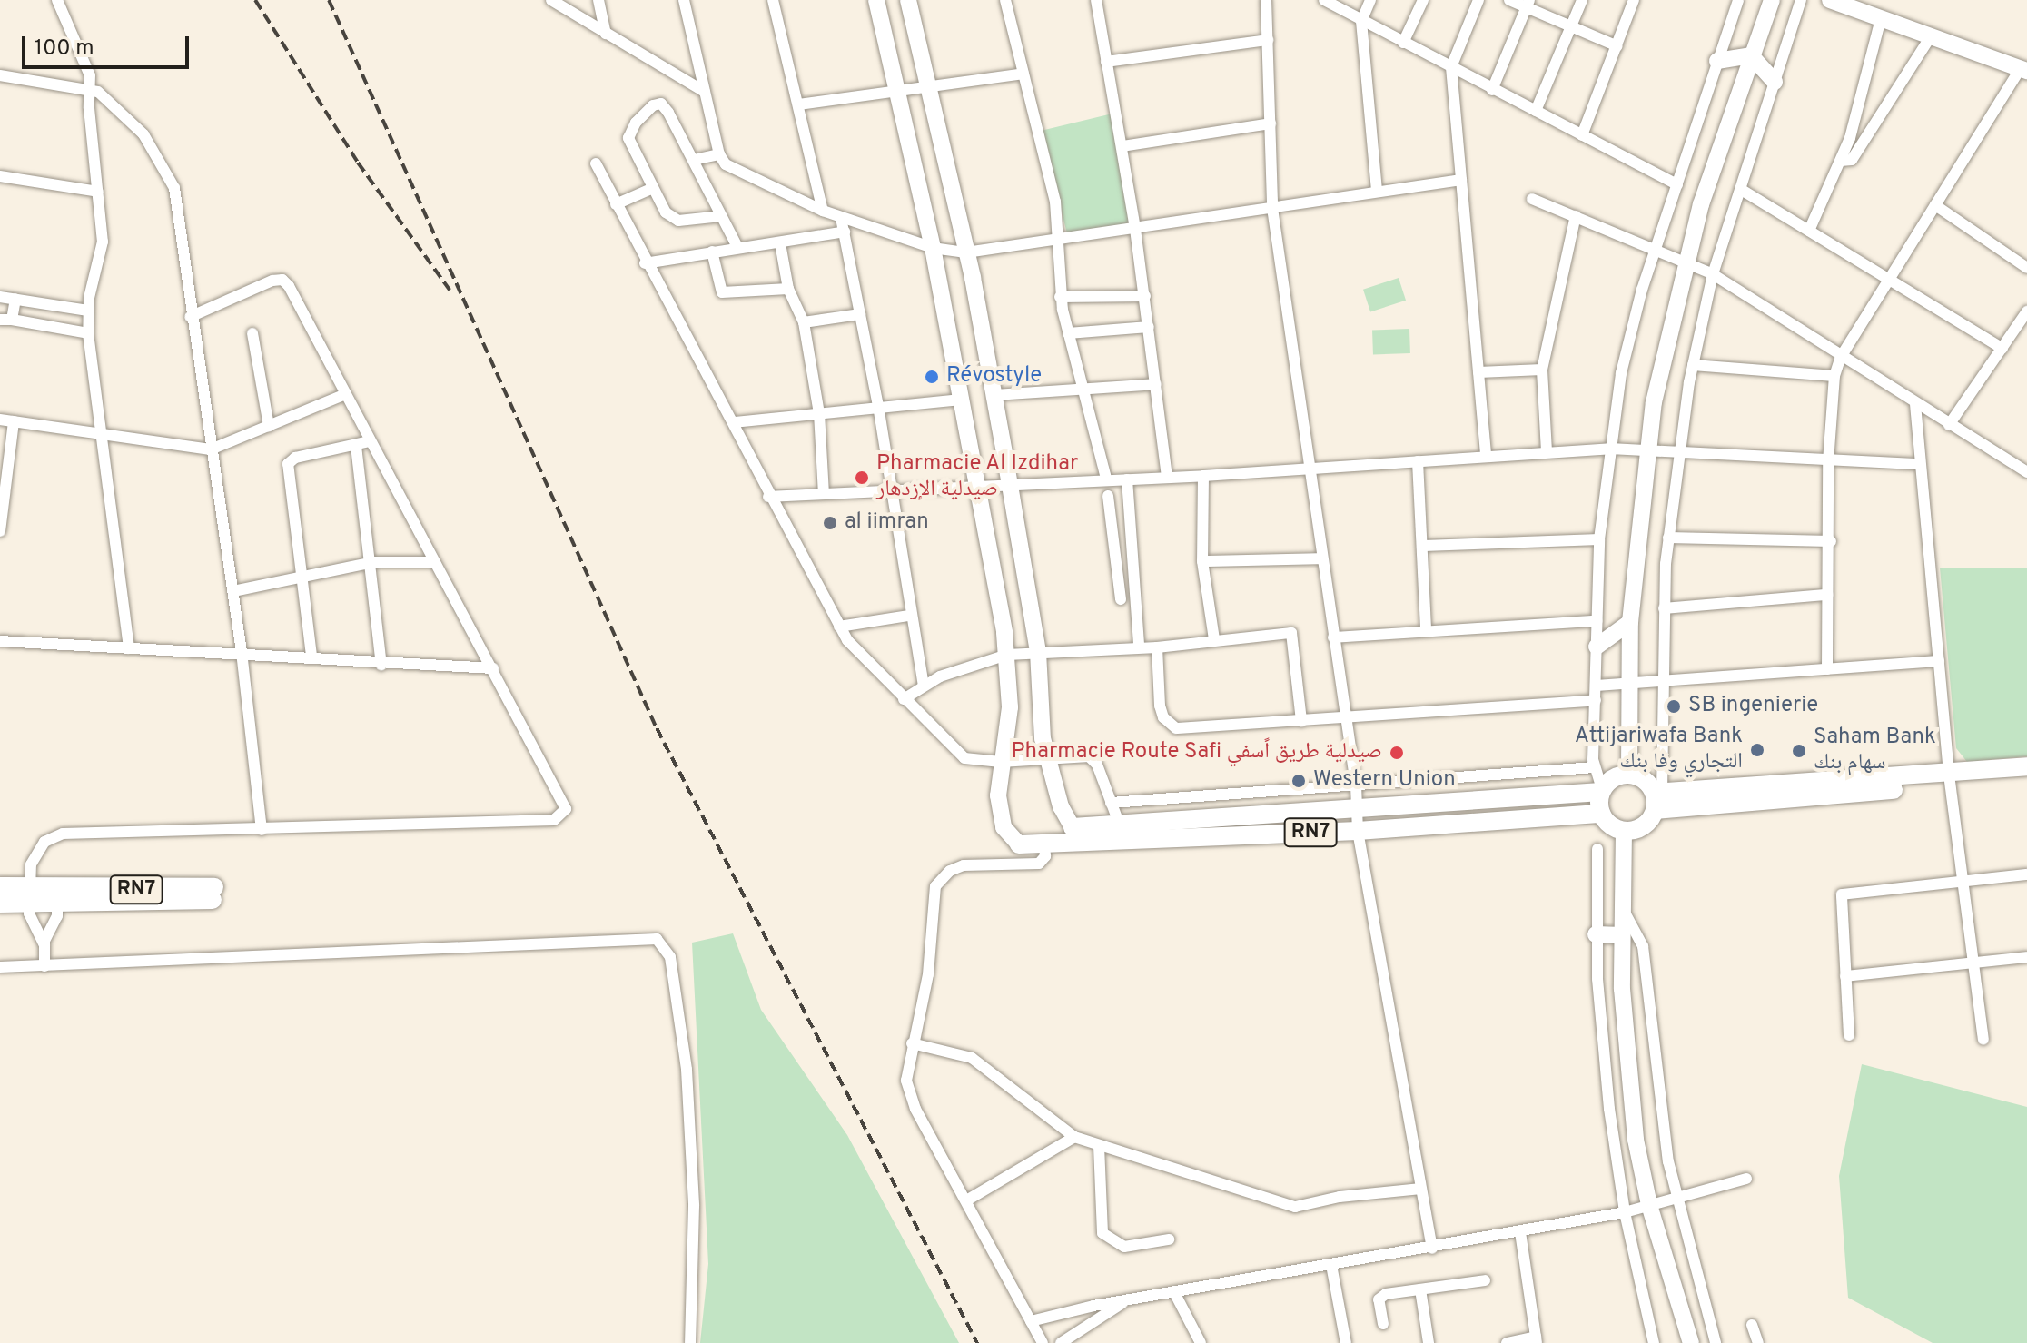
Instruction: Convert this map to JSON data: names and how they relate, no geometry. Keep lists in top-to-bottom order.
{
  "streets": {
    "main road": ["RN7"]
  },
  "places": [
    "Révostyle",
    "Pharmacie Al Izdihar صيدلية الإزدهار",
    "al iimran",
    "SB ingenierie",
    "Attijariwafa Bank التجاري وفا بنك",
    "Saham Bank سهام بنك",
    "Pharmacie Route Safi صيدلية طريق اًسفي",
    "Western Union"
  ],
  "scale_bar": "100 m"
}
